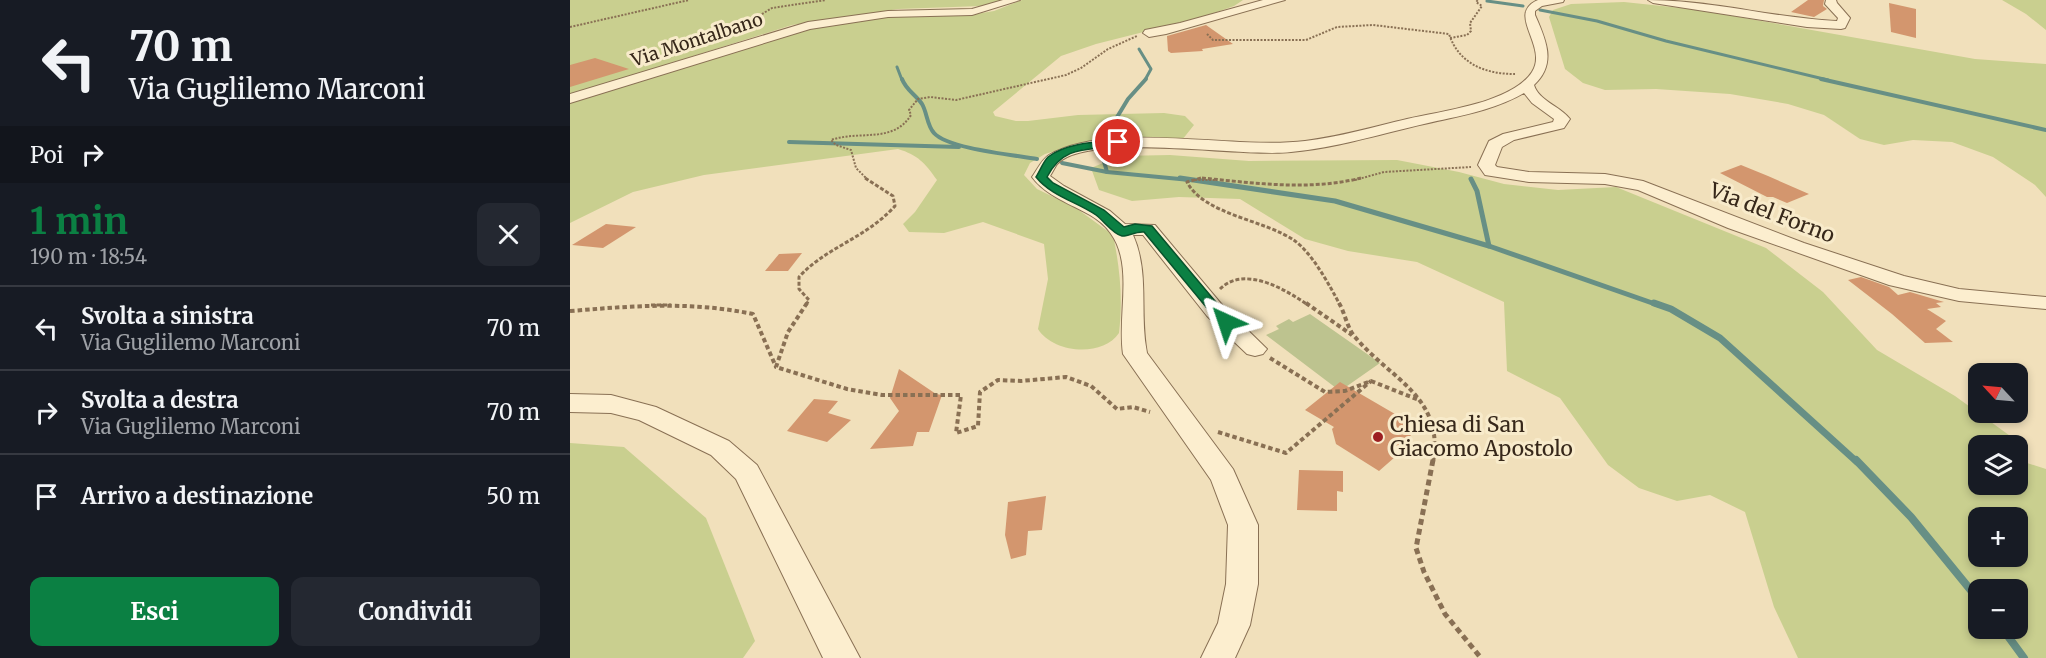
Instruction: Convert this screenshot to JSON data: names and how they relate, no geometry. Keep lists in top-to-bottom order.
{
  "streets": {
    "street": ["Via Montalbano", "Via del Forno"]
  },
  "places": ["Chiesa di San Giacomo Apostolo"],
  "north": "top left",
  "page": {
    "turn": ["70 m", "Via Guglilemo Marconi"],
    "then": "Poi",
    "heading": ["1 min", "190 m · 18:54"],
    "list": [
      {
        "name": "Svolta a sinistra",
        "note": "Via Guglilemo Marconi",
        "value": "70 m"
      },
      {
        "name": "Svolta a destra",
        "note": "Via Guglilemo Marconi",
        "value": "70 m"
      },
      {
        "name": "Arrivo a destinazione",
        "value": "50 m"
      }
    ],
    "map_buttons": ["+", "−"],
    "buttons": ["Esci", "Condividi"]
  }
}
